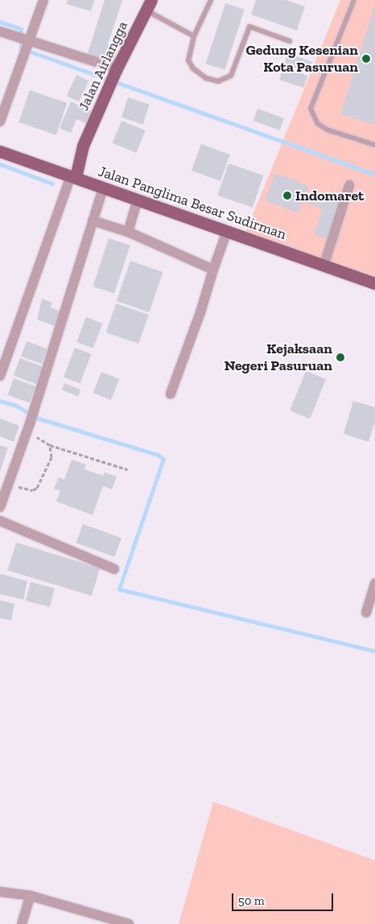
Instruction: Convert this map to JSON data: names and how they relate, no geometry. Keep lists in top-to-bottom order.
{
  "streets": {
    "main road": ["Jalan Airlangga", "Jalan Panglima Besar Sudirman"]
  },
  "crossings": [
    ["Jalan Airlangga", "Jalan Panglima Besar Sudirman"]
  ],
  "places": ["Gedung Kesenian Kota Pasuruan", "Indomaret", "Kejaksaan Negeri Pasuruan"],
  "scale_bar": "50 m"
}
